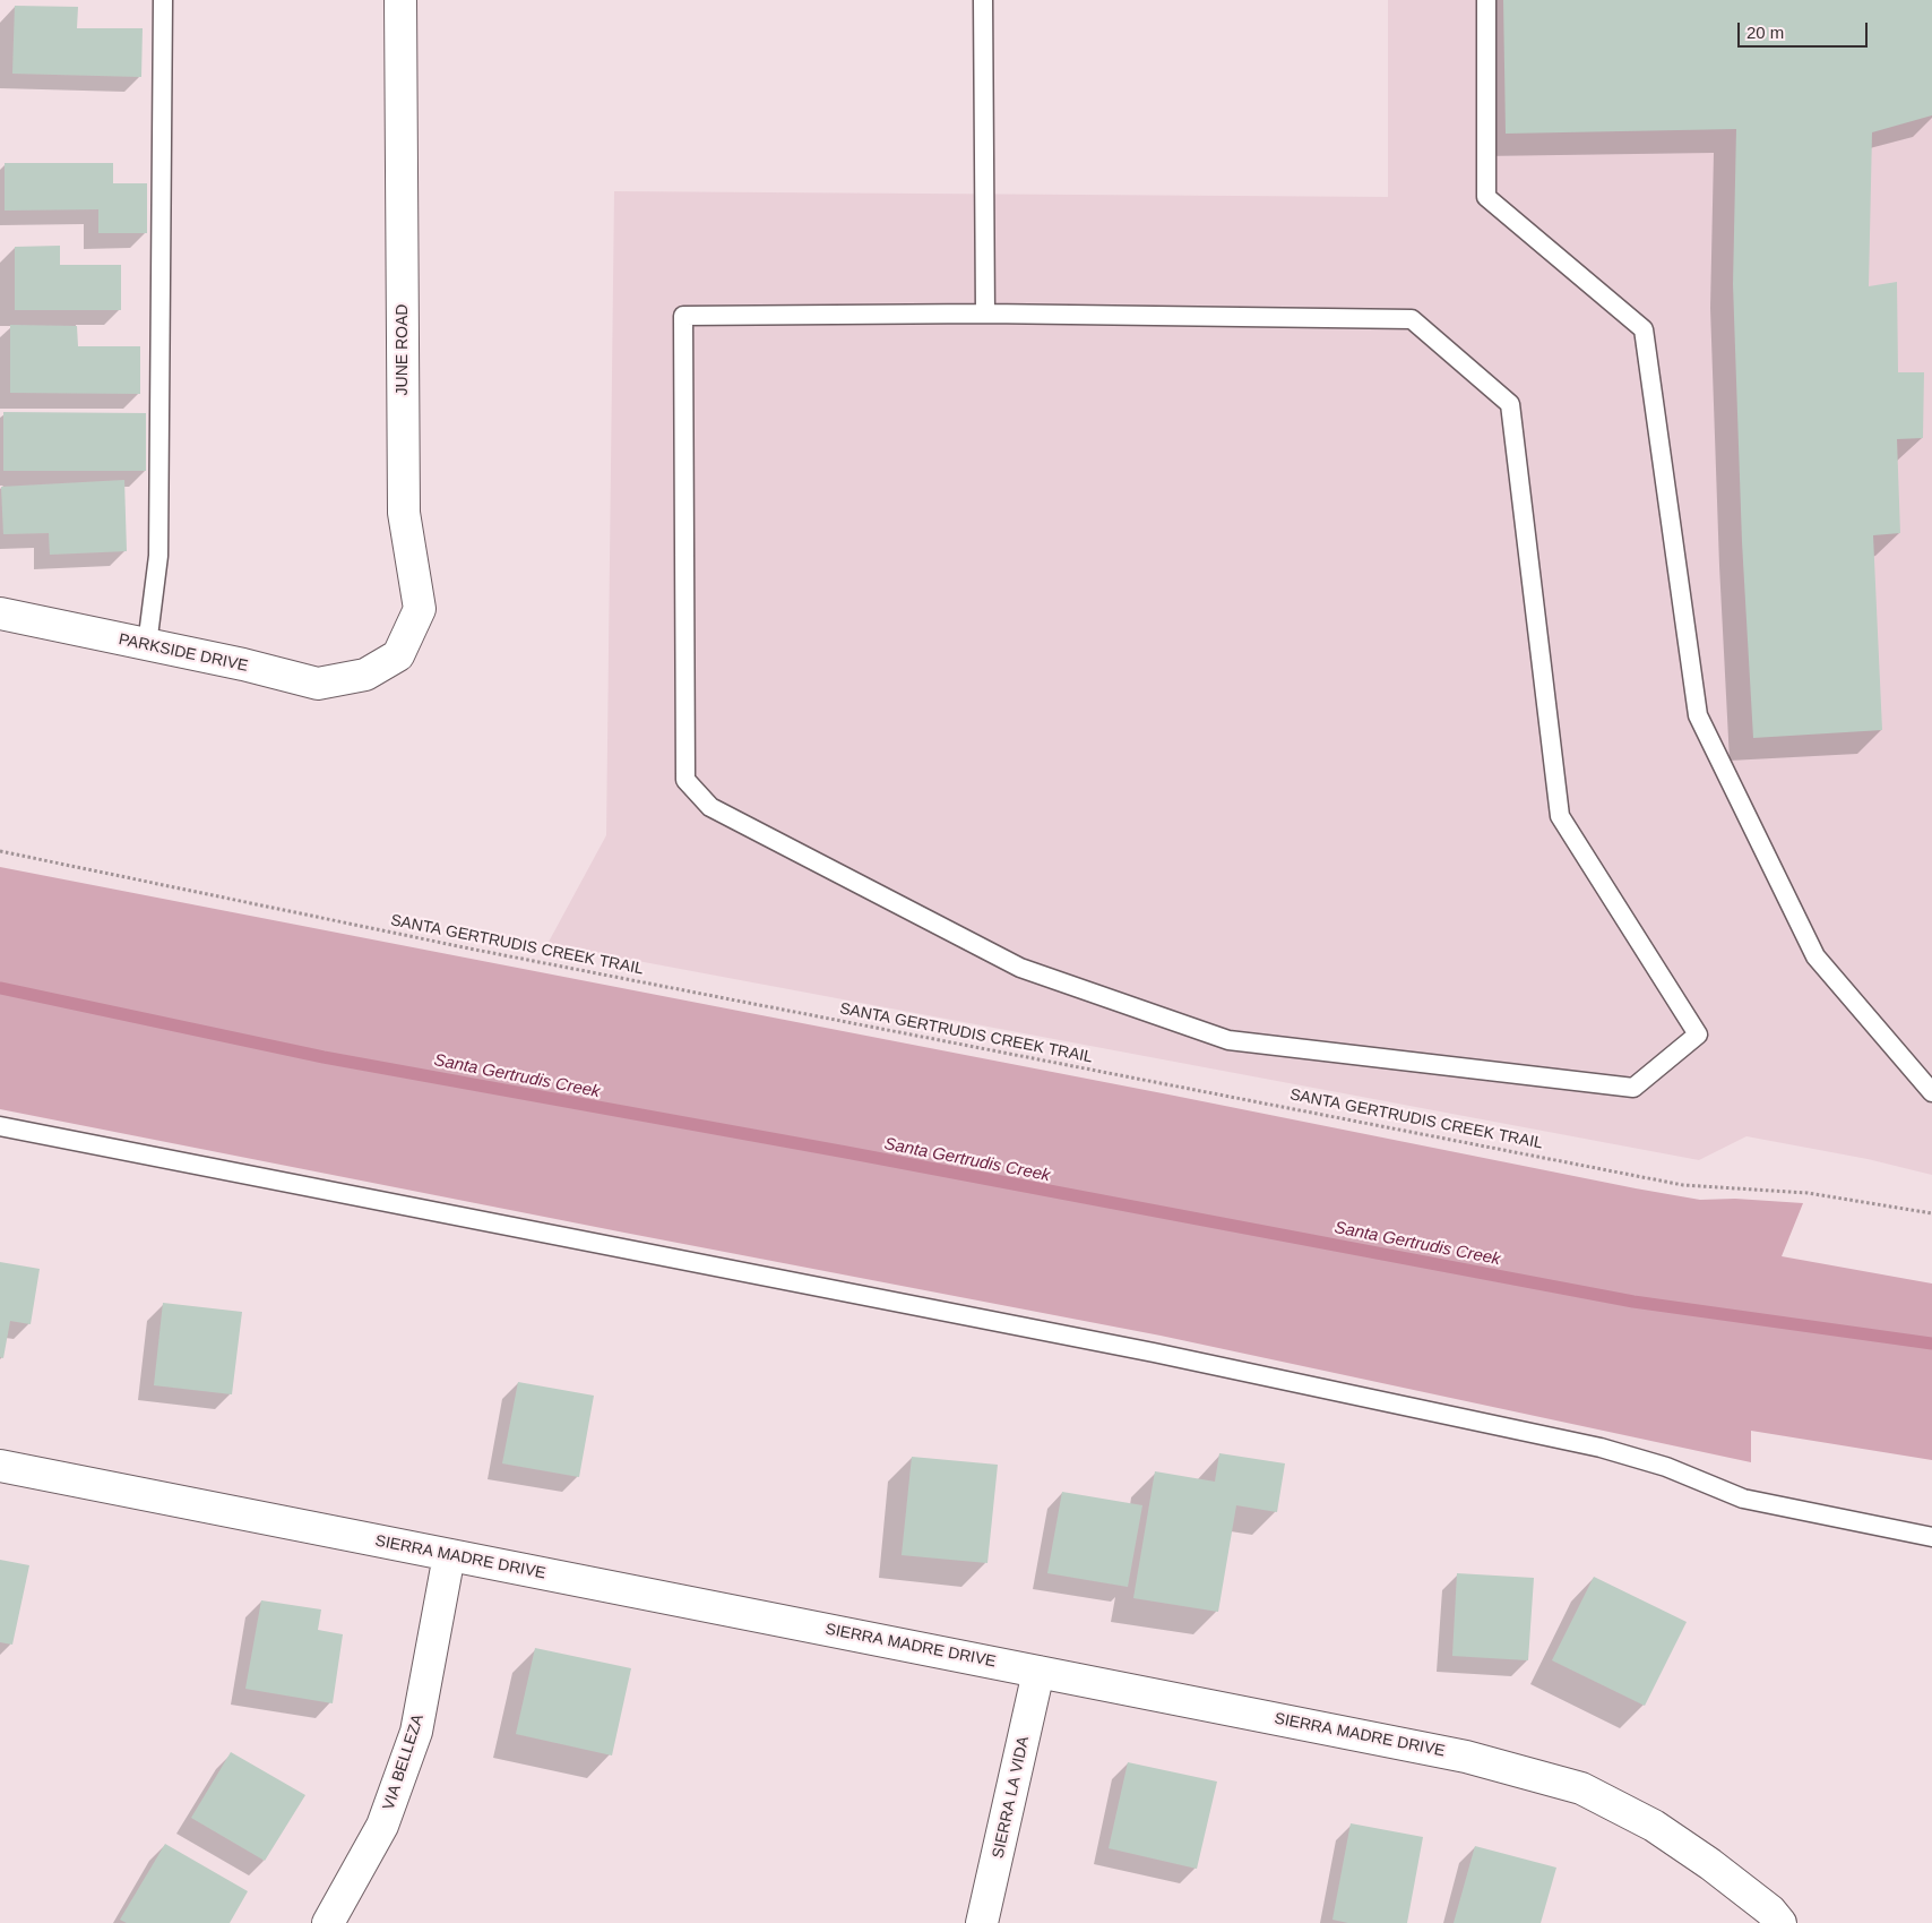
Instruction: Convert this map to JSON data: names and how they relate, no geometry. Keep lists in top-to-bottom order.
{
  "streets": {
    "street": [
      "JUNE ROAD",
      "PARKSIDE DRIVE",
      "SIERRA MADRE DRIVE",
      "VIA BELLEZA",
      "SIERRA LA VIDA"
    ],
    "path": ["SANTA GERTRUDIS CREEK TRAIL"]
  },
  "crossings": [
    ["JUNE ROAD", "PARKSIDE DRIVE"],
    ["SIERRA MADRE DRIVE", "VIA BELLEZA"],
    ["SIERRA MADRE DRIVE", "SIERRA LA VIDA"]
  ],
  "water": ["Santa Gertrudis Creek"],
  "scale_bar": "20 m"
}
